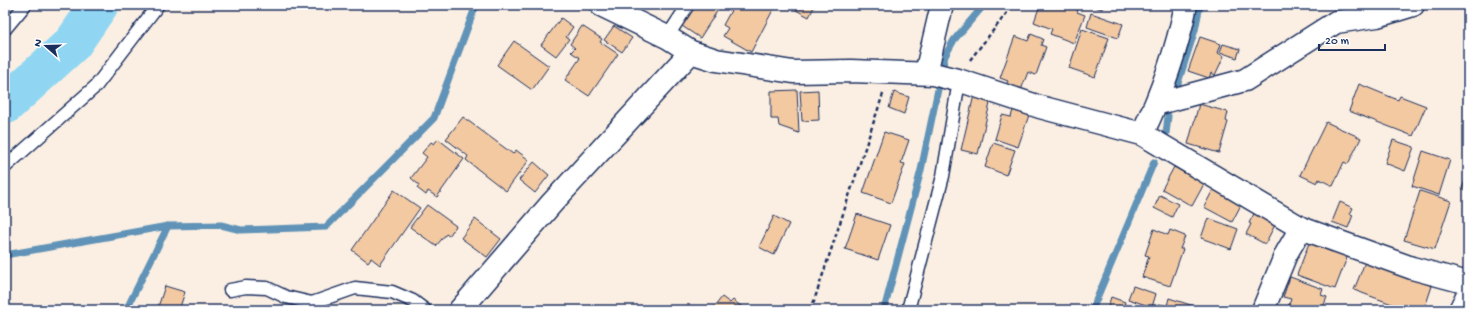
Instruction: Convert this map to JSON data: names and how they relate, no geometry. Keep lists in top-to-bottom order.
{
  "scale_bar": "20 m",
  "north": "left"
}
